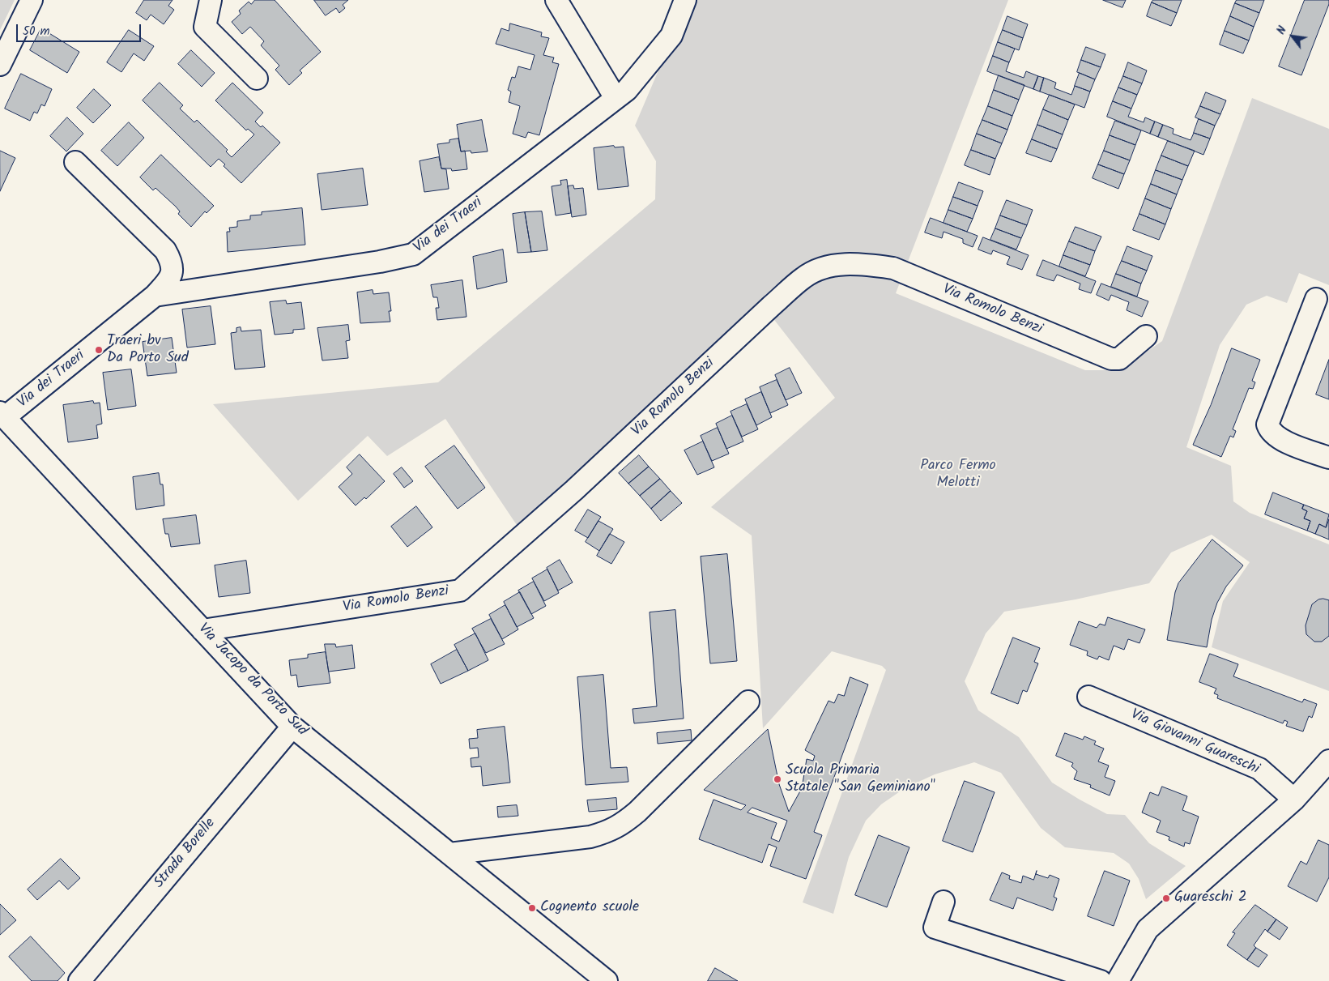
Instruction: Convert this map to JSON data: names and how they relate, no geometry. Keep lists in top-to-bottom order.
{
  "streets": {
    "street": [
      "Via dei Traeri",
      "Via Romolo Benzi",
      "Via Jacopo da Porto Sud",
      "Via Giovanni Guareschi",
      "Strada Borelle"
    ]
  },
  "crossings": [
    ["Via dei Traeri", "Via Jacopo da Porto Sud"],
    ["Via Romolo Benzi", "Via Jacopo da Porto Sud"],
    ["Via Jacopo da Porto Sud", "Strada Borelle"]
  ],
  "parks": ["Parco Fermo Melotti"],
  "places": [
    "Traeri bv Da Porto Sud",
    "Scuola Primaria Statale \"San Geminiano\"",
    "Guareschi 2",
    "Cognento scuole"
  ],
  "scale_bar": "50 m",
  "north": "top left"
}
